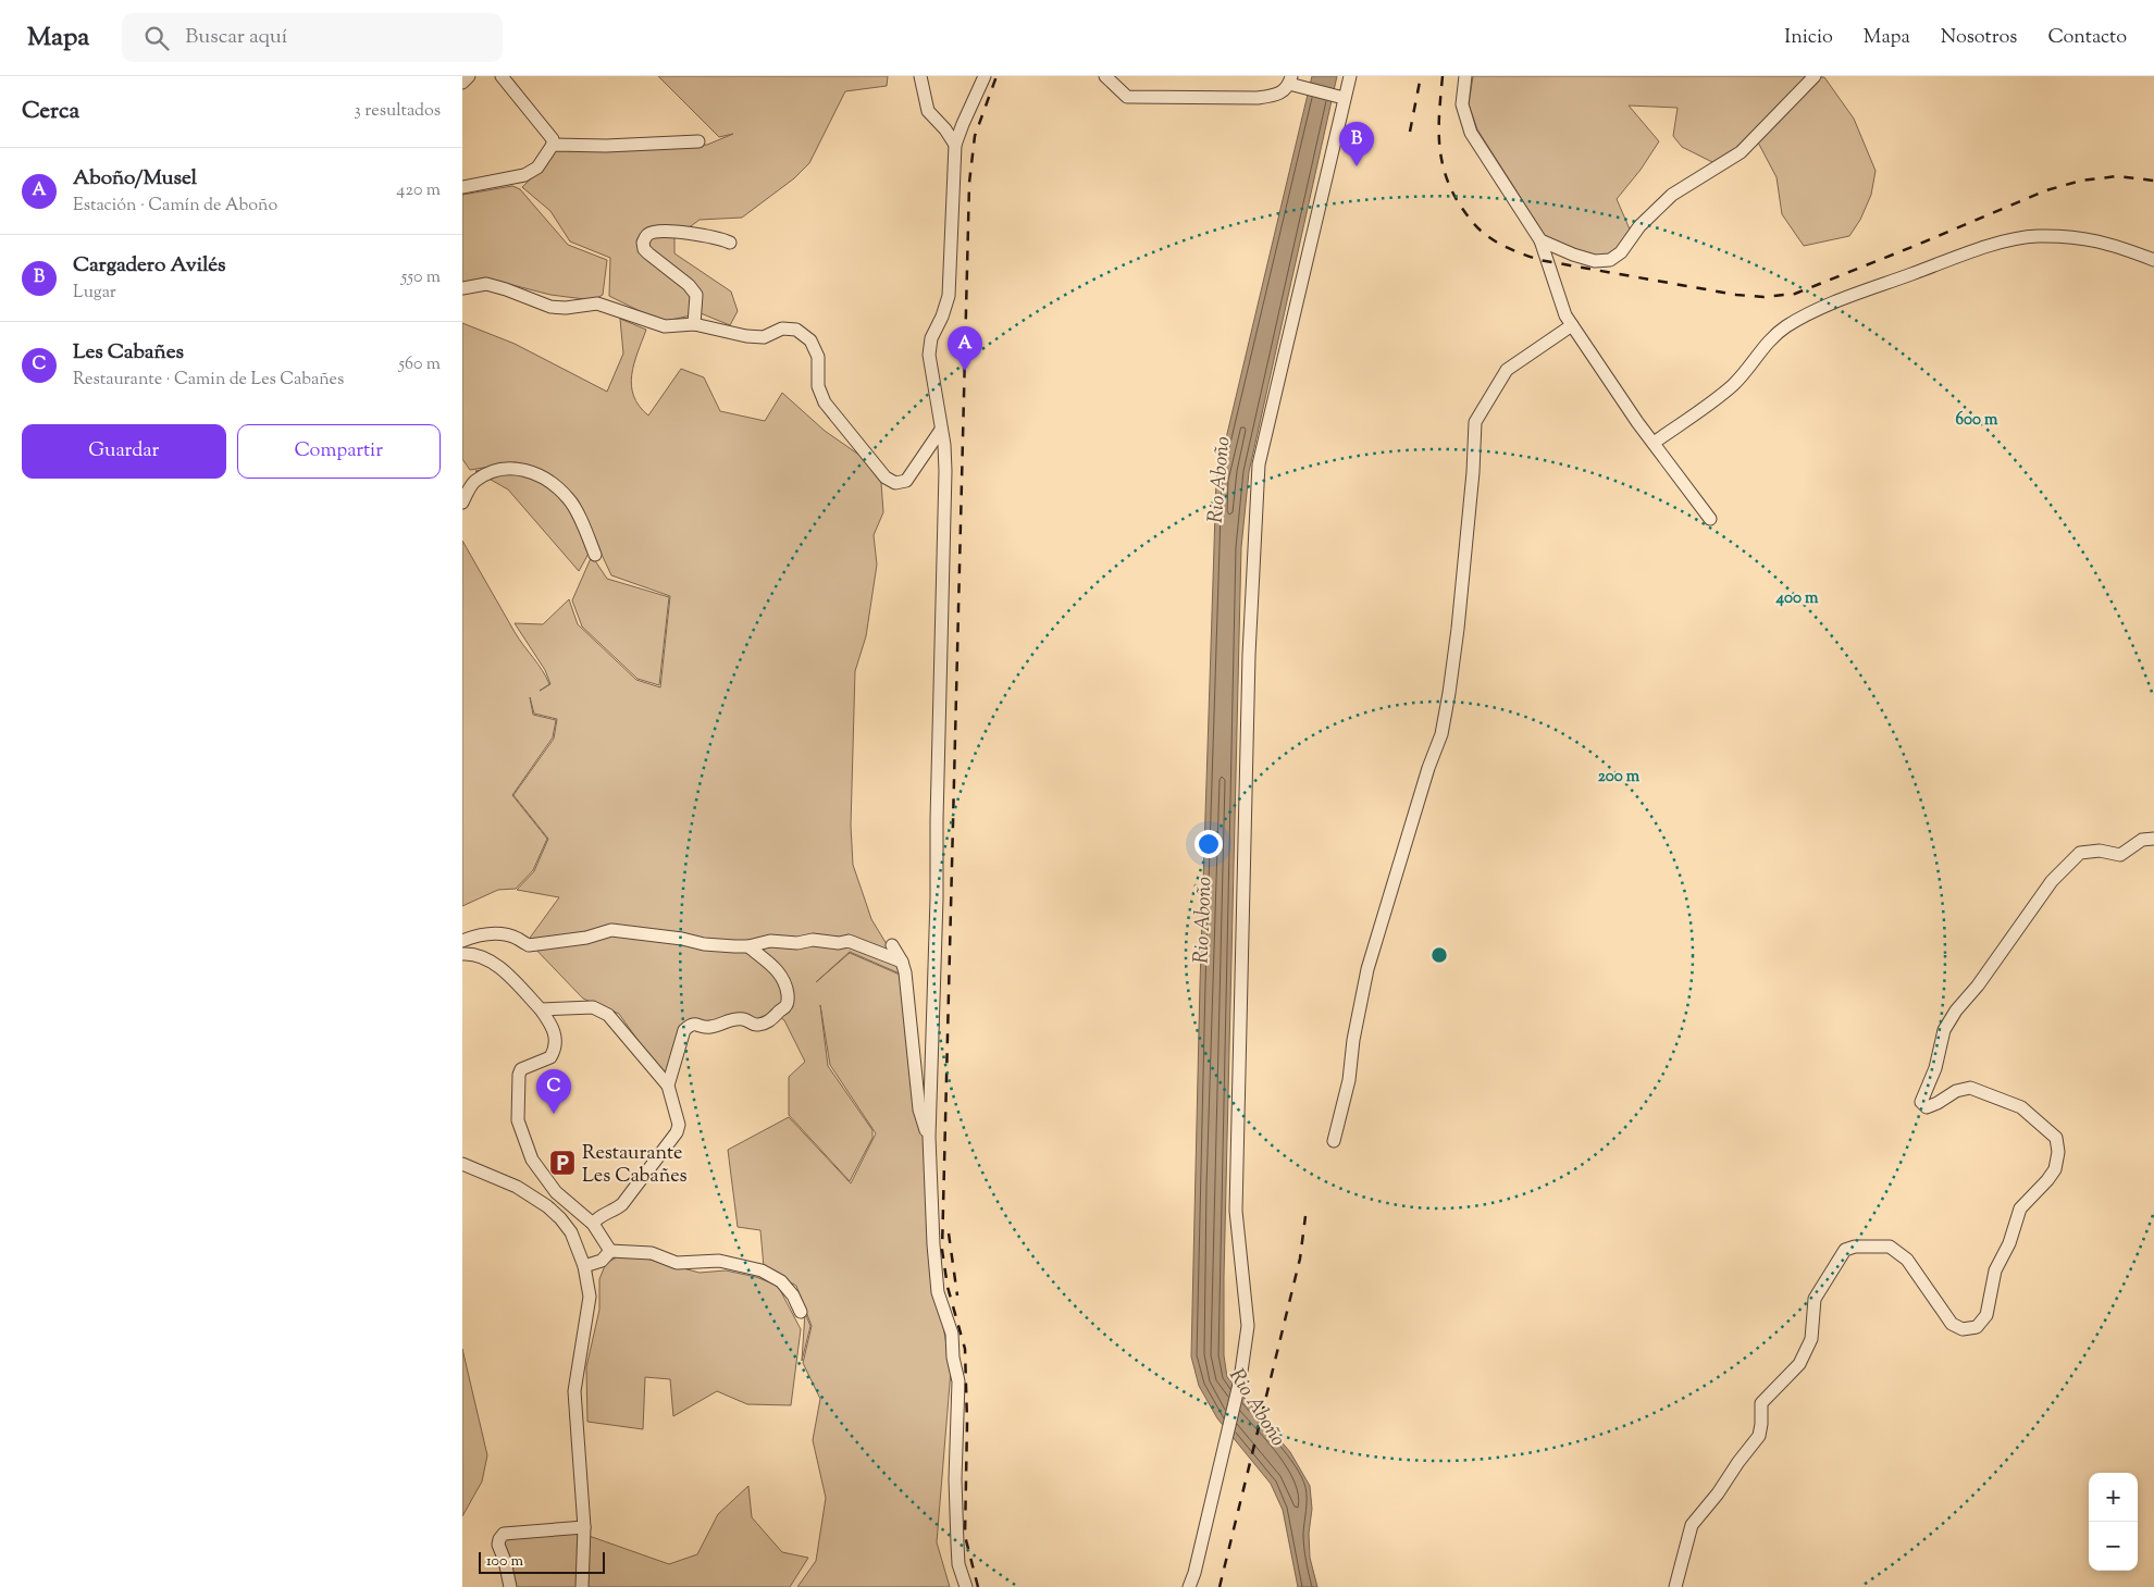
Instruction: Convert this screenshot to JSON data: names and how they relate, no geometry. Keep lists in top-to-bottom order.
{
  "water": ["Rio Aboño"],
  "places": {
    "parking": ["Restaurante Les Cabañes"]
  },
  "scale_bar": "100 m",
  "page": {
    "header": "Mapa",
    "search": "Buscar aquí",
    "nav": [
      "Inicio",
      "Mapa",
      "Nosotros",
      "Contacto"
    ],
    "heading": ["Cerca", "3 resultados"],
    "pins": ["B", "A", "C"],
    "list": [
      {
        "mark": "A",
        "name": "Aboño/Musel",
        "note": "Estación · Camín de Aboño",
        "value": "420 m"
      },
      {
        "mark": "B",
        "name": "Cargadero Avilés",
        "note": "Lugar",
        "value": "550 m"
      },
      {
        "mark": "C",
        "name": "Les Cabañes",
        "note": "Restaurante · Camin de Les Cabañes",
        "value": "560 m"
      }
    ],
    "buttons": ["Guardar", "Compartir"],
    "map_buttons": ["+", "−"],
    "scale": "100 m"
  },
  "rings": ["600 m", "400 m", "200 m"]
}
